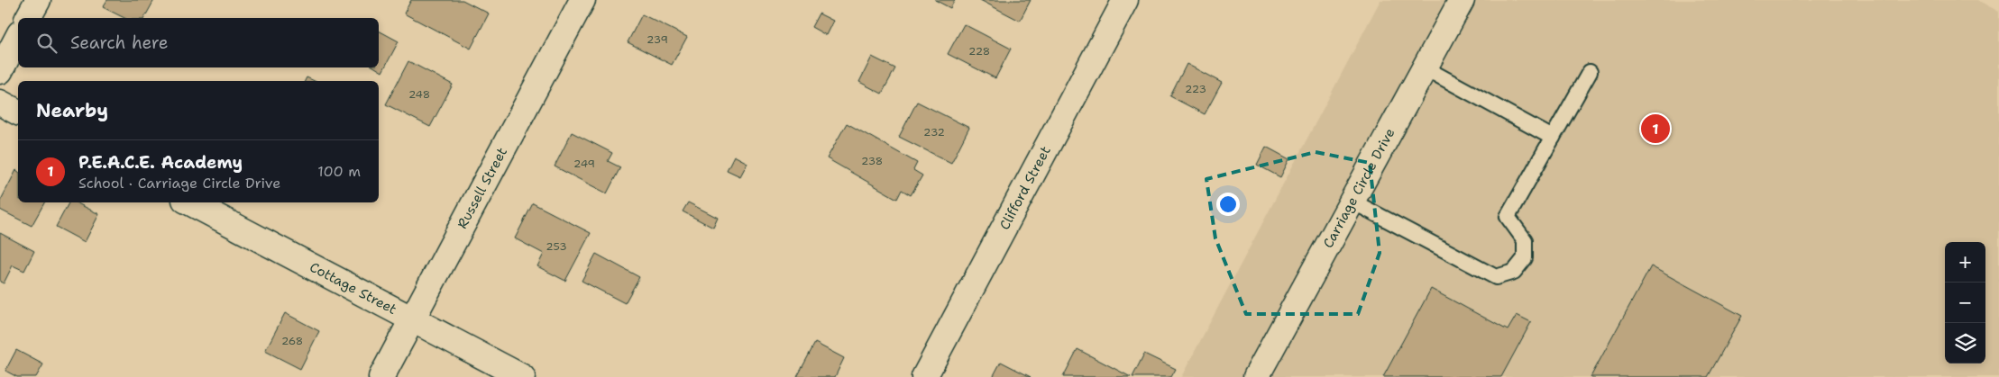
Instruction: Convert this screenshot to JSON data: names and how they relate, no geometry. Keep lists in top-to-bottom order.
{
  "streets": {
    "street": [
      "Russell Street",
      "Clifford Street",
      "Carriage Circle Drive",
      "Cottage Street"
    ]
  },
  "crossings": [
    ["Russell Street", "Cottage Street"]
  ],
  "house_numbers": [
    "239",
    "228",
    "223",
    "248",
    "232",
    "238",
    "249",
    "253",
    "268"
  ],
  "page": {
    "search": "Search here",
    "heading": "Nearby",
    "pins": "1",
    "list": [
      {
        "mark": "1",
        "name": "P.E.A.C.E. Academy",
        "note": "School · Carriage Circle Drive",
        "value": "100 m"
      }
    ],
    "map_buttons": ["+", "−"]
  }
}
